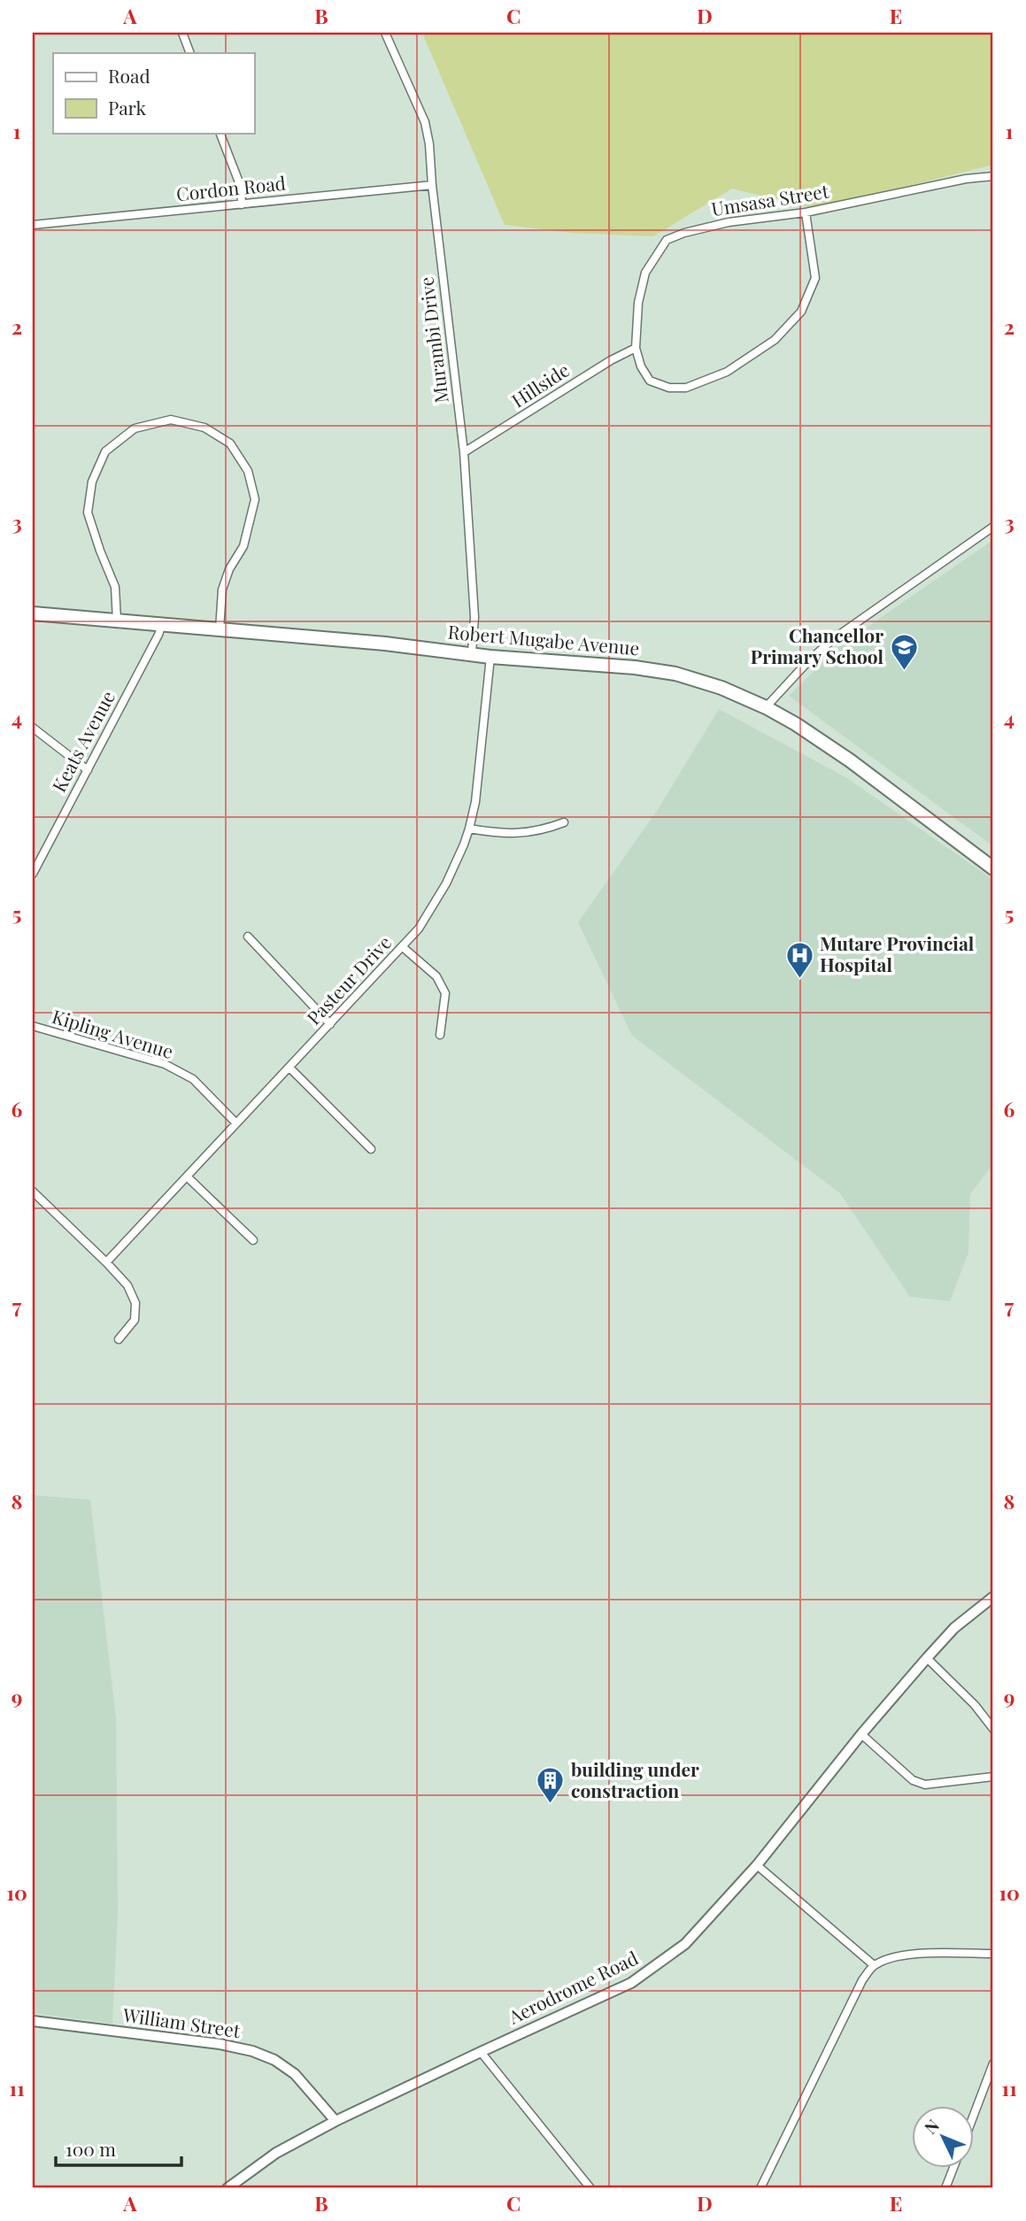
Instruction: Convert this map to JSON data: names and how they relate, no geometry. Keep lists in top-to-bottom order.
{
  "streets": {
    "highway": ["Robert Mugabe Avenue"],
    "street": [
      "Cordon Road",
      "Umsasa Street",
      "Murambi Drive",
      "Hillside",
      "Keats Avenue",
      "Pasteur Drive",
      "Kipling Avenue",
      "Aerodrome Road",
      "William Street"
    ]
  },
  "crossings": [
    ["Cordon Road", "Murambi Drive"],
    ["Umsasa Street", "Hillside"],
    ["Murambi Drive", "Hillside"],
    ["Murambi Drive", "Robert Mugabe Avenue"],
    ["Robert Mugabe Avenue", "Keats Avenue"],
    ["Robert Mugabe Avenue", "Pasteur Drive"],
    ["Pasteur Drive", "Kipling Avenue"],
    ["Aerodrome Road", "William Street"]
  ],
  "places": {
    "school or university": ["Chancellor Primary School"],
    "hospital": ["Mutare Provincial Hospital"],
    "building": ["building under constraction"]
  },
  "legend": ["Road", "Park"],
  "scale_bar": "100 m",
  "north": "top left",
  "grid": {
    "columns": [
      "A",
      "B",
      "C",
      "D",
      "E"
    ],
    "rows": [
      "1",
      "2",
      "3",
      "4",
      "5",
      "6",
      "7",
      "8",
      "9",
      "10",
      "11"
    ]
  }
}
